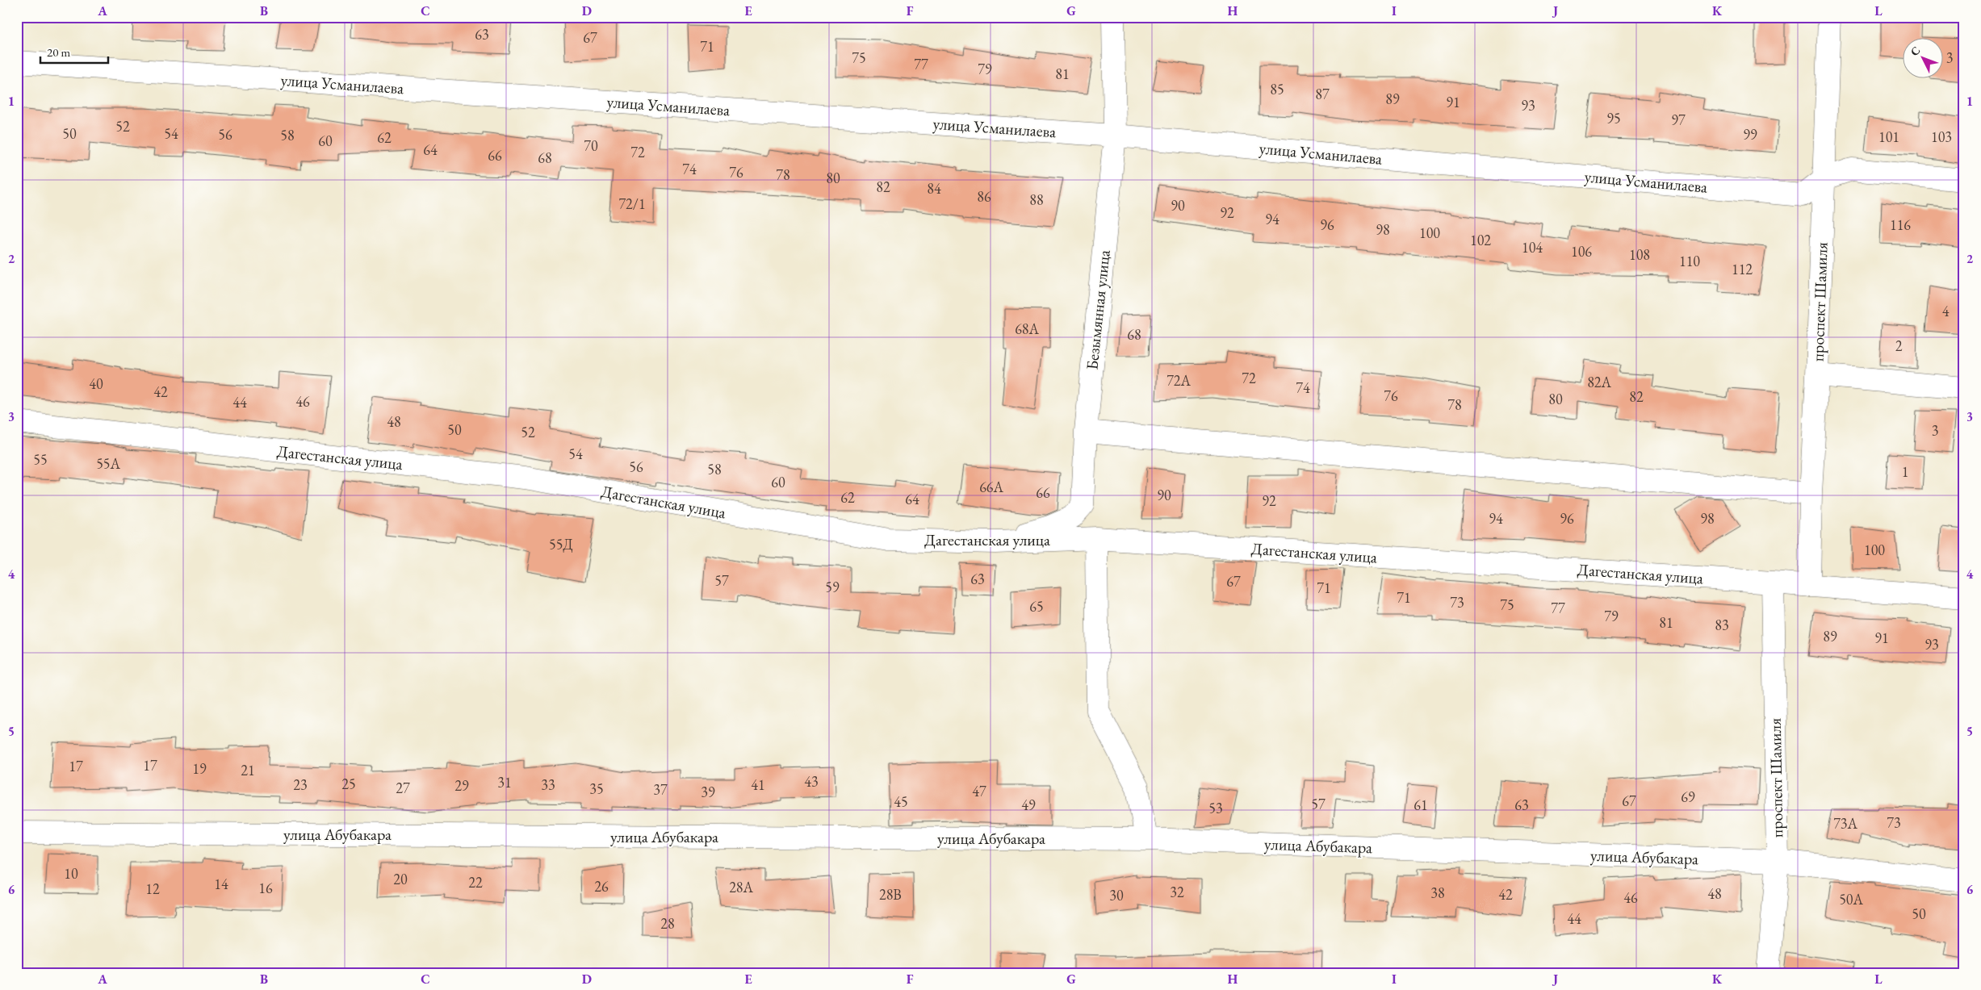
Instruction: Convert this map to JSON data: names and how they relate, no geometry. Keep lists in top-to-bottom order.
{
  "streets": {
    "street": [
      "улица Усманилаева",
      "проспект Шамиля",
      "Безымянная улица",
      "Дагестанская улица",
      "улица Абубакара"
    ]
  },
  "crossings": [
    ["улица Усманилаева", "проспект Шамиля"],
    ["улица Усманилаева", "Безымянная улица"],
    ["проспект Шамиля", "Дагестанская улица"],
    ["проспект Шамиля", "улица Абубакара"],
    ["Безымянная улица", "Дагестанская улица"]
  ],
  "house_numbers": [
    "63",
    "67",
    "71",
    "75",
    "3",
    "77",
    "79",
    "81",
    "85",
    "87",
    "89",
    "91",
    "93",
    "95",
    "97",
    "52",
    "50",
    "54",
    "56",
    "99",
    "58",
    "101",
    "103",
    "62",
    "60",
    "70",
    "64",
    "72",
    "66",
    "68",
    "74",
    "76",
    "78",
    "80",
    "82",
    "84",
    "86",
    "88",
    "72/1",
    "90",
    "92",
    "94",
    "96",
    "116",
    "98",
    "100",
    "102",
    "104",
    "106",
    "108",
    "110",
    "112",
    "4",
    "68А",
    "68",
    "2",
    "72",
    "72А",
    "82А",
    "40",
    "74",
    "42",
    "76",
    "82",
    "80",
    "46",
    "44",
    "78",
    "48",
    "50",
    "3",
    "52",
    "54",
    "55",
    "55А",
    "56",
    "58",
    "1",
    "60",
    "66А",
    "66",
    "90",
    "62",
    "64",
    "92",
    "94",
    "96",
    "98",
    "55Д",
    "100",
    "63",
    "57",
    "67",
    "59",
    "71",
    "71",
    "73",
    "75",
    "65",
    "77",
    "79",
    "81",
    "83",
    "89",
    "91",
    "93",
    "17",
    "17",
    "19",
    "21",
    "43",
    "31",
    "25",
    "23",
    "33",
    "41",
    "29",
    "27",
    "35",
    "37",
    "47",
    "39",
    "69",
    "67",
    "45",
    "57",
    "49",
    "61",
    "63",
    "53",
    "73",
    "73А",
    "10",
    "20",
    "22",
    "14",
    "26",
    "28А",
    "16",
    "12",
    "32",
    "38",
    "48",
    "28В",
    "42",
    "30",
    "46",
    "50А",
    "50",
    "44",
    "28"
  ],
  "scale_bar": "20 m",
  "north": "top left",
  "grid": {
    "columns": [
      "A",
      "B",
      "C",
      "D",
      "E",
      "F",
      "G",
      "H",
      "I",
      "J",
      "K",
      "L"
    ],
    "rows": [
      "1",
      "2",
      "3",
      "4",
      "5",
      "6"
    ]
  }
}
